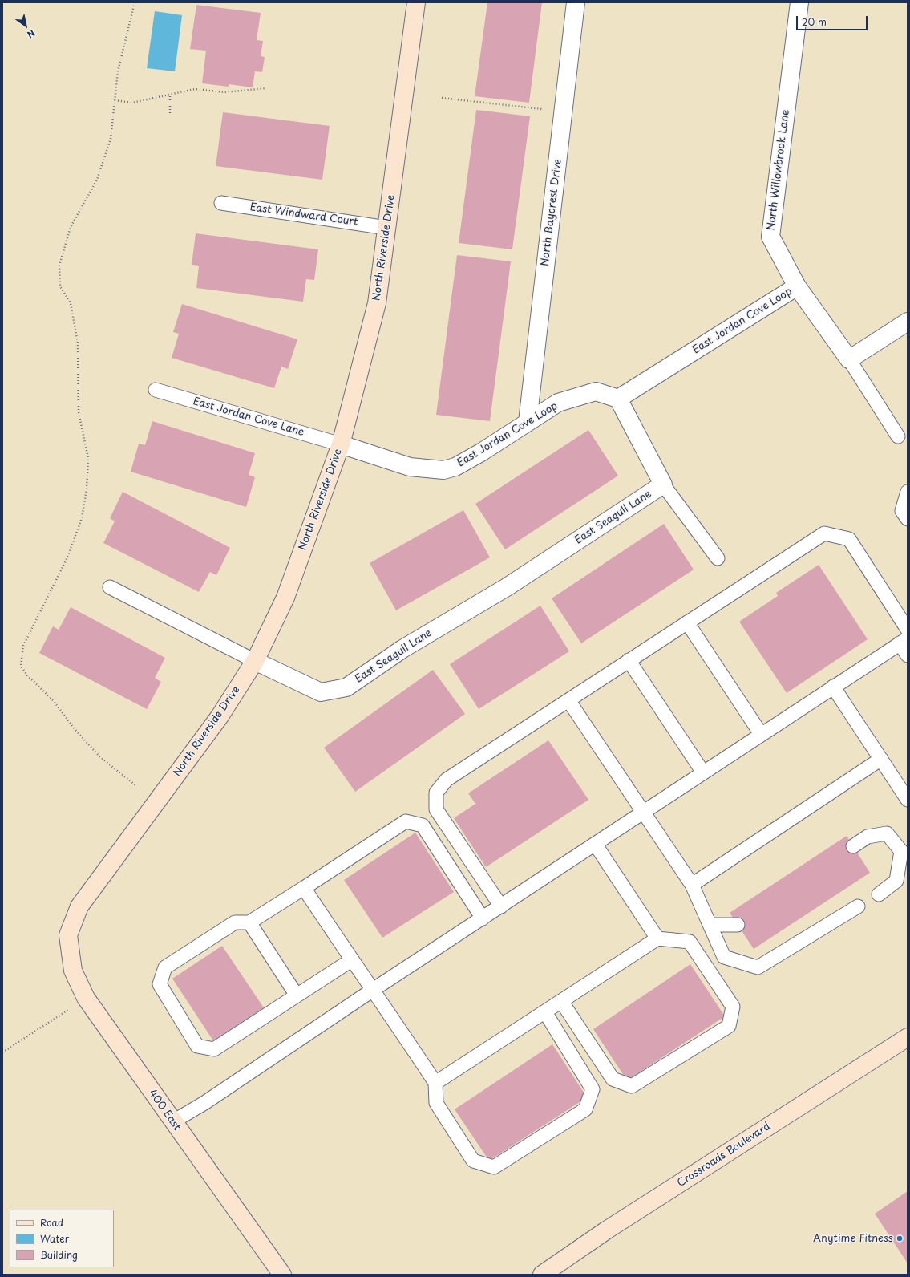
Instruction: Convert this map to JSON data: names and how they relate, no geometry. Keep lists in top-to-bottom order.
{
  "streets": {
    "street": [
      "North Willowbrook Lane",
      "North Baycrest Drive",
      "North Riverside Drive",
      "East Jordan Cove Loop",
      "East Seagull Lane",
      "400 East",
      "Crossroads Boulevard"
    ],
    "lane": ["East Windward Court", "East Jordan Cove Lane"]
  },
  "crossings": [
    ["North Willowbrook Lane", "East Jordan Cove Loop"],
    ["North Baycrest Drive", "East Jordan Cove Loop"],
    ["East Windward Court", "North Riverside Drive"],
    ["North Riverside Drive", "East Jordan Cove Loop"],
    ["North Riverside Drive", "East Jordan Cove Lane"],
    ["North Riverside Drive", "East Seagull Lane"],
    ["North Riverside Drive", "400 East"],
    ["East Jordan Cove Loop", "East Jordan Cove Lane"]
  ],
  "places": ["Anytime Fitness"],
  "legend": ["Road", "Water", "Building"],
  "scale_bar": "20 m",
  "north": "bottom right"
}
